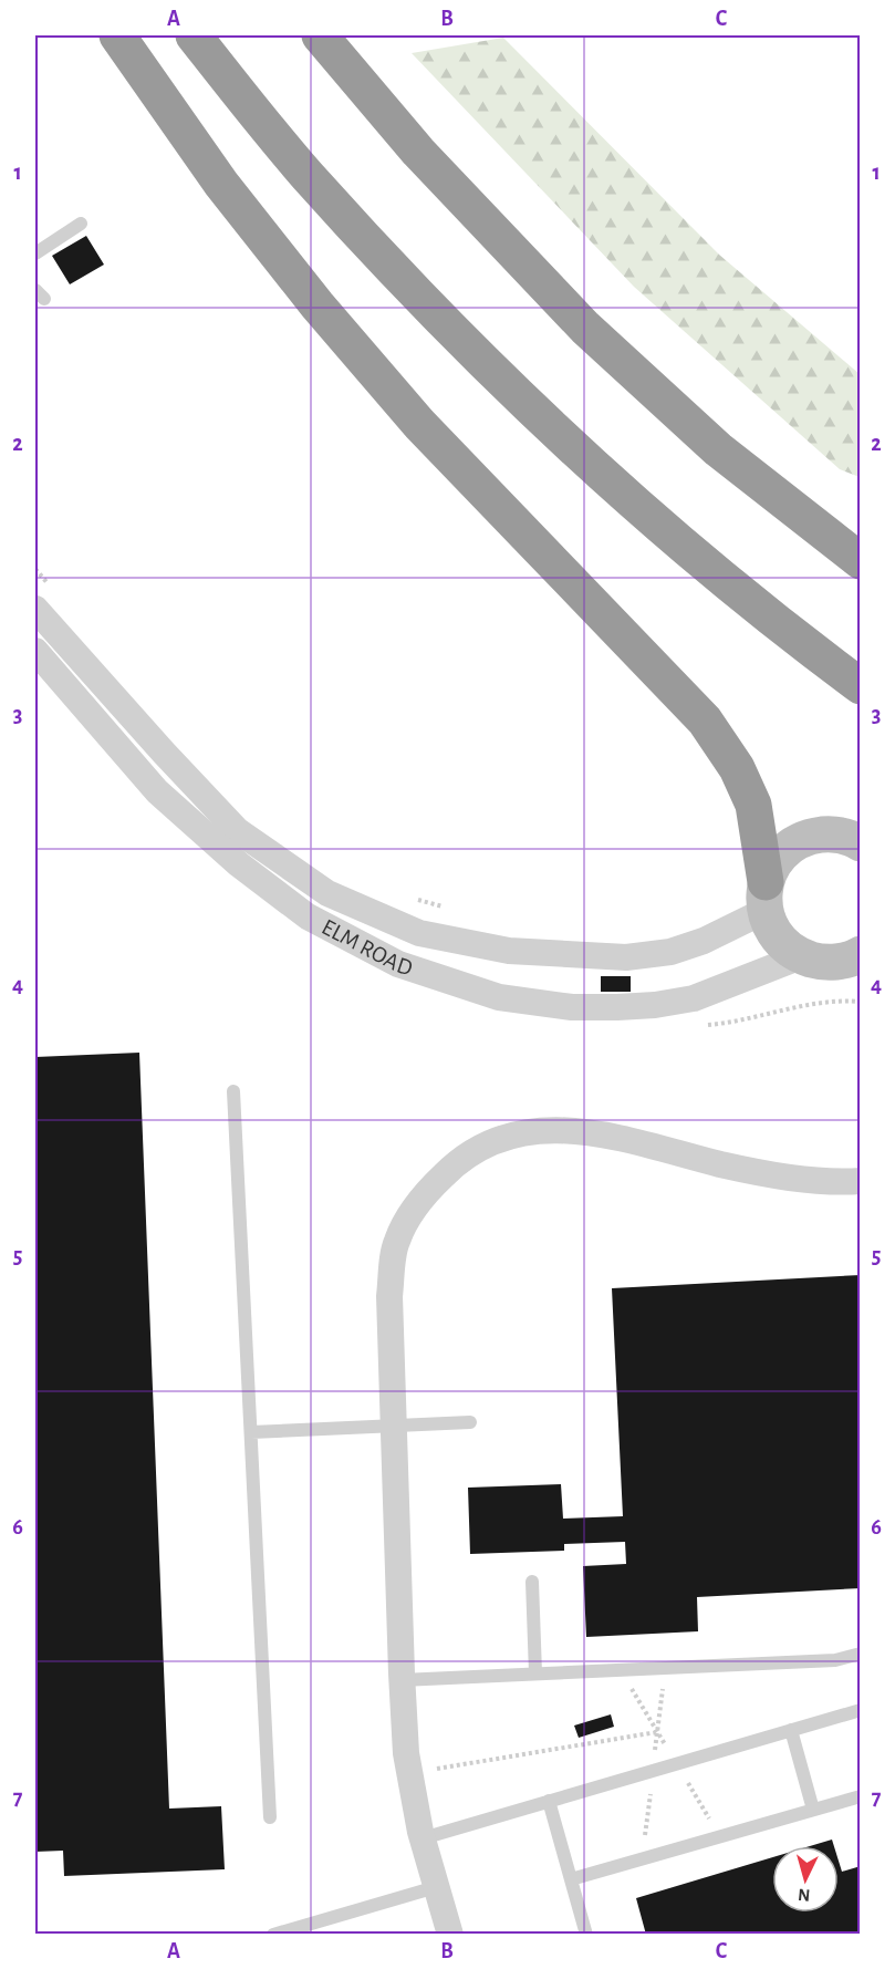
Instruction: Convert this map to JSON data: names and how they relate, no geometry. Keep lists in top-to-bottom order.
{
  "streets": {
    "street": ["ELM ROAD"]
  },
  "north": "bottom",
  "grid": {
    "columns": ["A", "B", "C"],
    "rows": [
      "1",
      "2",
      "3",
      "4",
      "5",
      "6",
      "7"
    ]
  }
}
